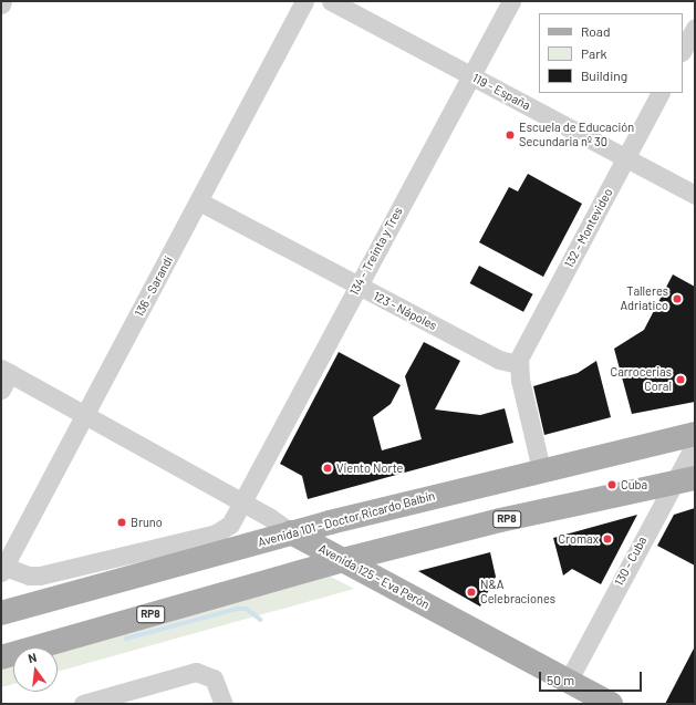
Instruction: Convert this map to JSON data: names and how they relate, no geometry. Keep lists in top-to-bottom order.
{
  "streets": {
    "main road": ["Avenida 101 - Doctor Ricardo Balbín", "RP8", "Avenida 125 - Eva Perón"],
    "street": [
      "119 - España",
      "132 - Montevideo",
      "134 - Treinta y Tres",
      "136 - Sarandí",
      "123 - Nápoles",
      "130 - Cuba"
    ]
  },
  "crossings": [
    ["119 - España", "132 - Montevideo"],
    ["119 - España", "134 - Treinta y Tres"],
    ["132 - Montevideo", "123 - Nápoles"],
    ["134 - Treinta y Tres", "136 - Sarandí"],
    ["134 - Treinta y Tres", "123 - Nápoles"],
    ["134 - Treinta y Tres", "Avenida 125 - Eva Perón"],
    ["136 - Sarandí", "123 - Nápoles"],
    ["136 - Sarandí", "Avenida 125 - Eva Perón"],
    ["Avenida 101 - Doctor Ricardo Balbín", "Avenida 125 - Eva Perón"],
    ["RP8", "130 - Cuba"],
    ["RP8", "Avenida 125 - Eva Perón"],
    ["130 - Cuba", "Avenida 125 - Eva Perón"]
  ],
  "places": [
    "Escuela de Educación Secundaria nº 30",
    "Talleres Adriatico",
    "Carrocerias Coral",
    "Viento Norte",
    "Cuba",
    "Bruno",
    "Cromax",
    "N&A Celebraciones"
  ],
  "legend": ["Road", "Park", "Building"],
  "scale_bar": "50 m",
  "north": "top"
}
